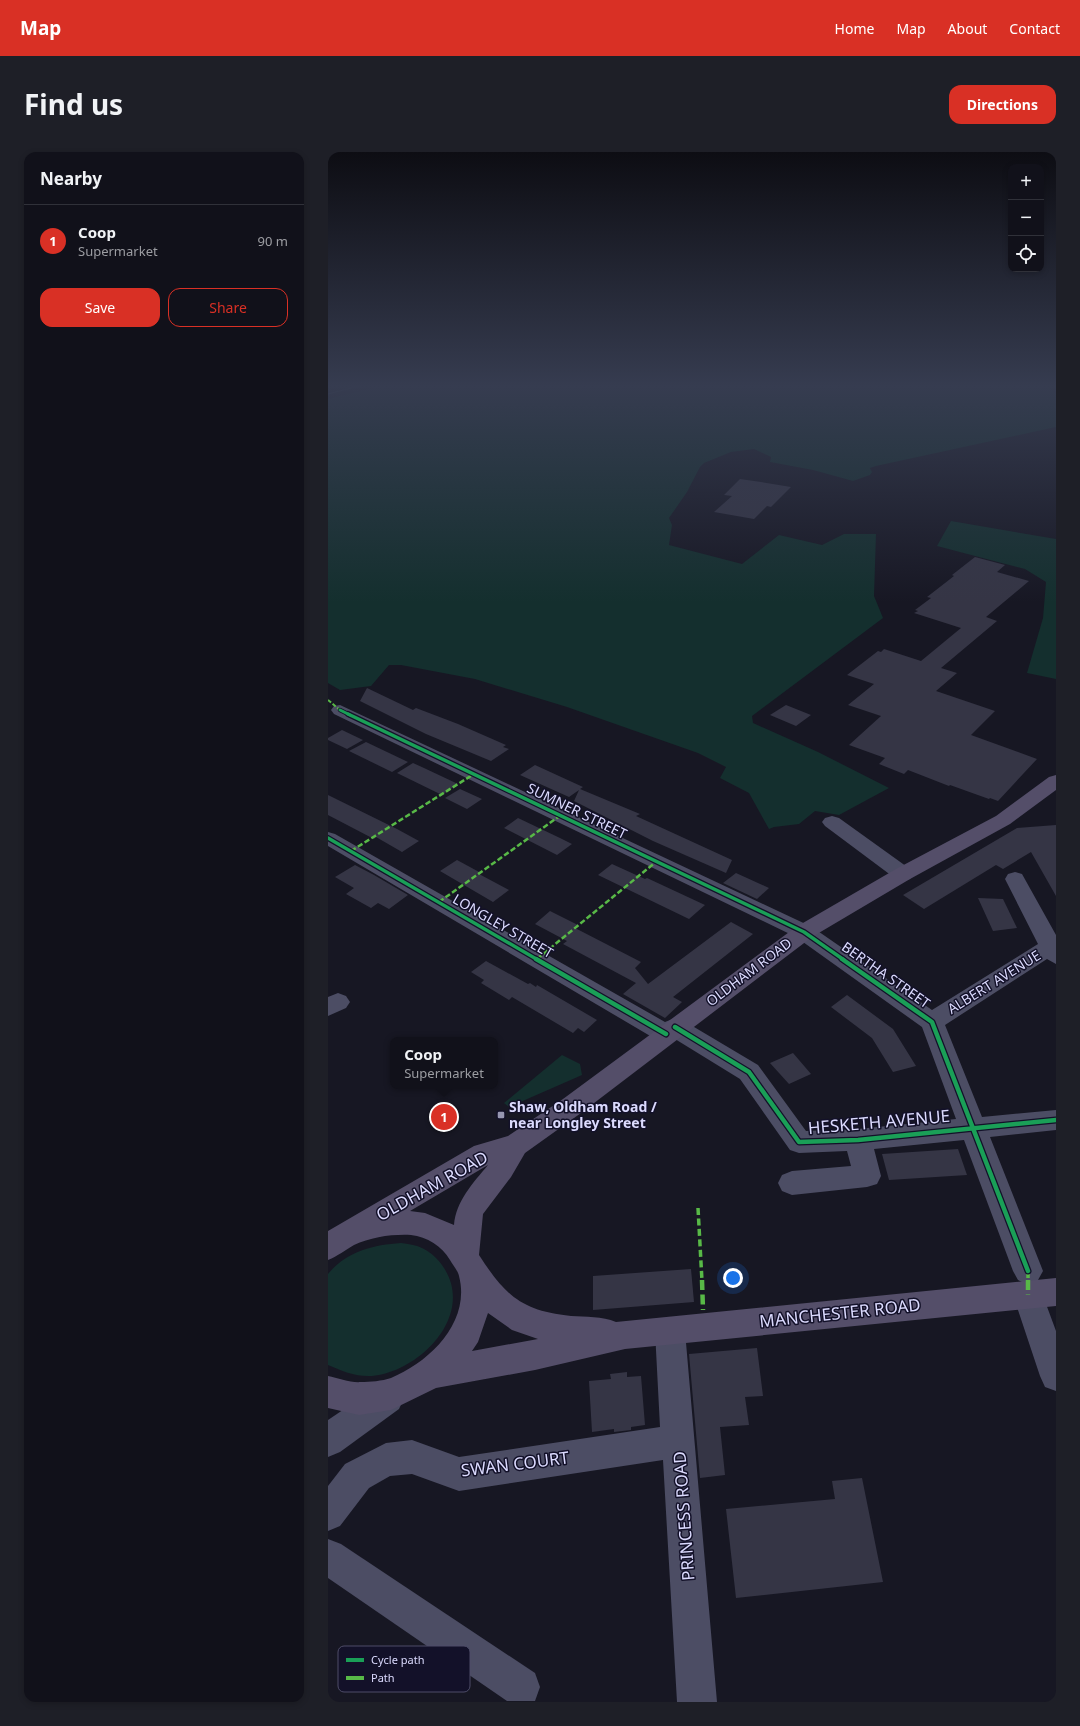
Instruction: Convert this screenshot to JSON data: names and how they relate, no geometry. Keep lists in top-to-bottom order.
{
  "streets": {
    "main road": ["OLDHAM ROAD", "MANCHESTER ROAD"],
    "street": [
      "SUMNER STREET",
      "LONGLEY STREET",
      "BERTHA STREET",
      "ALBERT AVENUE",
      "HESKETH AVENUE",
      "SWAN COURT",
      "PRINCESS ROAD"
    ]
  },
  "crossings": [
    ["SUMNER STREET", "OLDHAM ROAD"],
    ["SUMNER STREET", "BERTHA STREET"],
    ["LONGLEY STREET", "OLDHAM ROAD"],
    ["LONGLEY STREET", "HESKETH AVENUE"],
    ["OLDHAM ROAD", "BERTHA STREET"],
    ["OLDHAM ROAD", "MANCHESTER ROAD"],
    ["BERTHA STREET", "ALBERT AVENUE"],
    ["BERTHA STREET", "HESKETH AVENUE"],
    ["BERTHA STREET", "MANCHESTER ROAD"],
    ["MANCHESTER ROAD", "PRINCESS ROAD"],
    ["SWAN COURT", "PRINCESS ROAD"]
  ],
  "places": {
    "transit": ["Shaw, Oldham Road / near Longley Street"]
  },
  "legend": ["Cycle path", "Path"],
  "page": {
    "header": "Map",
    "nav": [
      "Home",
      "Map",
      "About",
      "Contact"
    ],
    "title": "Find us",
    "buttons": [
      "Directions",
      ["Save", "Share"]
    ],
    "heading": "Nearby",
    "map_buttons": ["+", "−"],
    "list": [
      {
        "mark": "1",
        "name": "Coop",
        "note": "Supermarket",
        "value": "90 m"
      }
    ],
    "popup": ["Coop", "Supermarket"],
    "pins": "1"
  }
}
